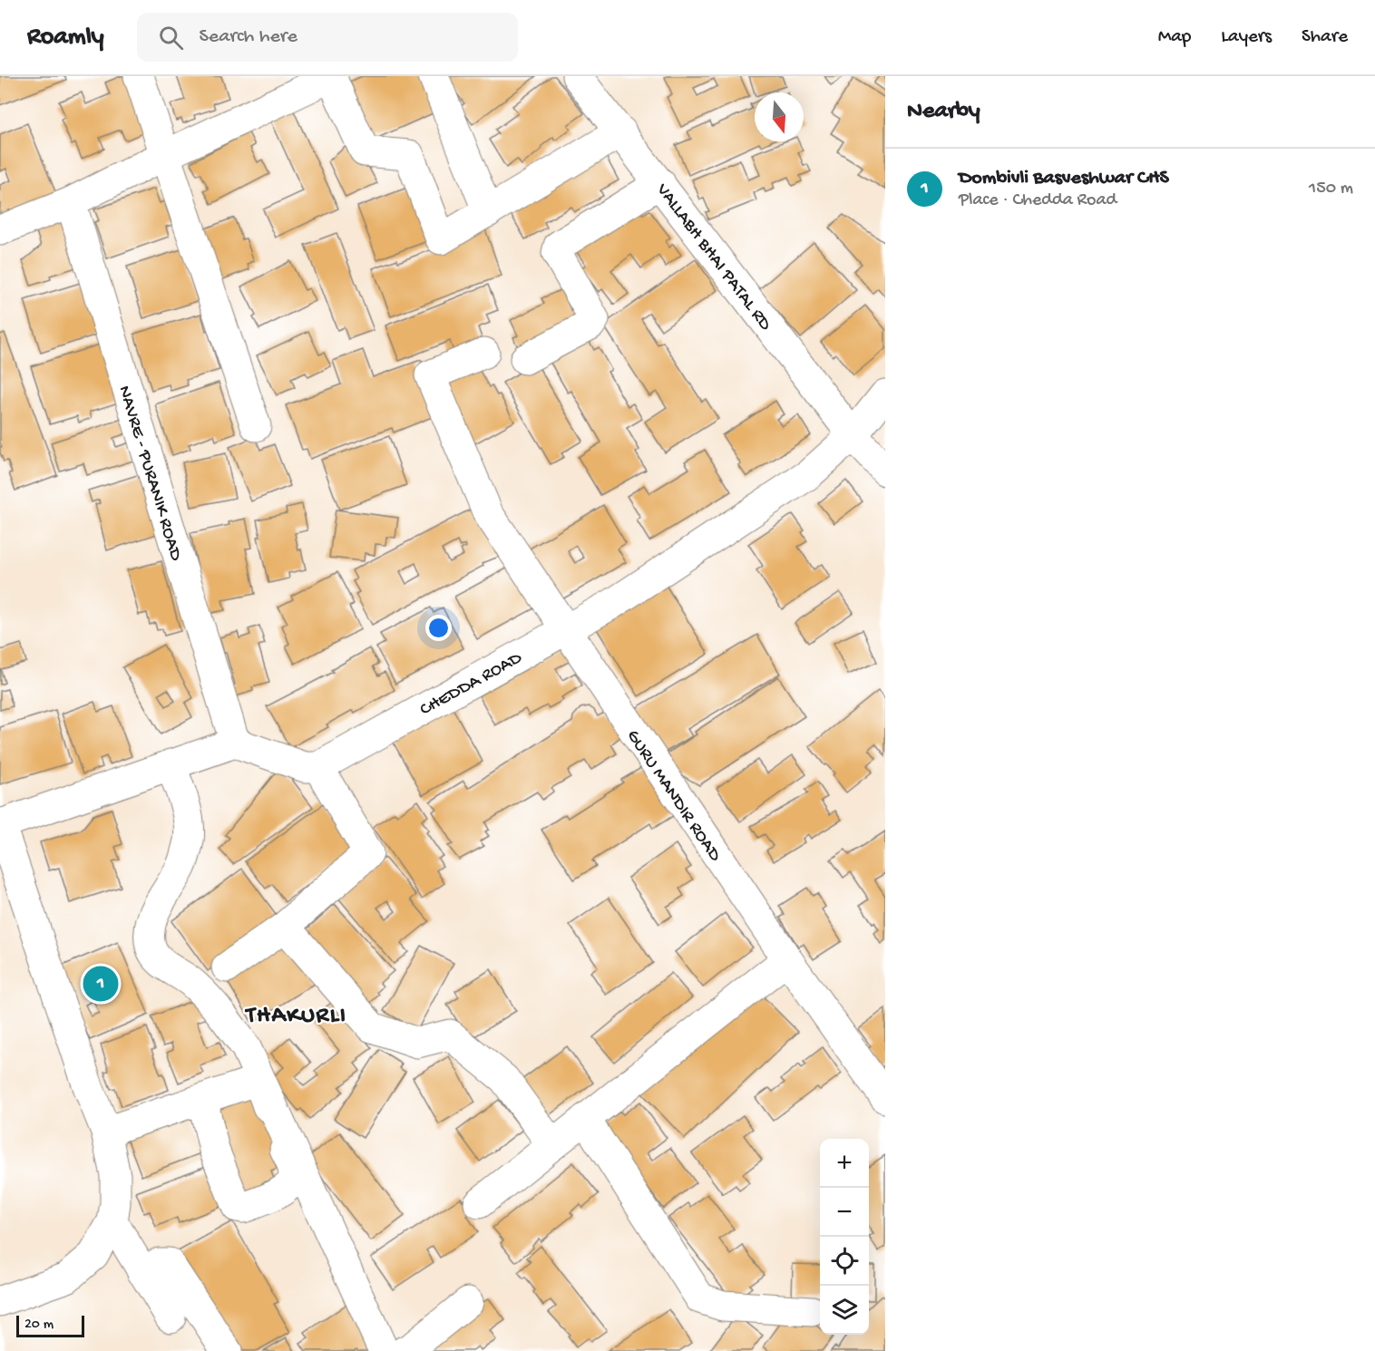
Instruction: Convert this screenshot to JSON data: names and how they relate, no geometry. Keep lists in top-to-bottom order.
{
  "streets": {
    "street": [
      "VALLABH BHAI PATAL RD",
      "NAVRE - PURANIK ROAD",
      "CHEDDA ROAD",
      "GURU MANDIR ROAD"
    ]
  },
  "crossings": [
    ["VALLABH BHAI PATAL RD", "CHEDDA ROAD"],
    ["CHEDDA ROAD", "GURU MANDIR ROAD"]
  ],
  "districts": ["THAKURLI"],
  "scale_bar": "20 m",
  "north": "bottom",
  "page": {
    "header": "Roamly",
    "search": "Search here",
    "nav": ["Map", "Layers", "Share"],
    "heading": "Nearby",
    "list": [
      {
        "mark": "1",
        "name": "Dombivli Basveshwar CHS",
        "note": "Place · Chedda Road",
        "value": "150 m"
      }
    ],
    "pins": "1",
    "map_buttons": ["+", "−"],
    "scale": "20 m"
  }
}
